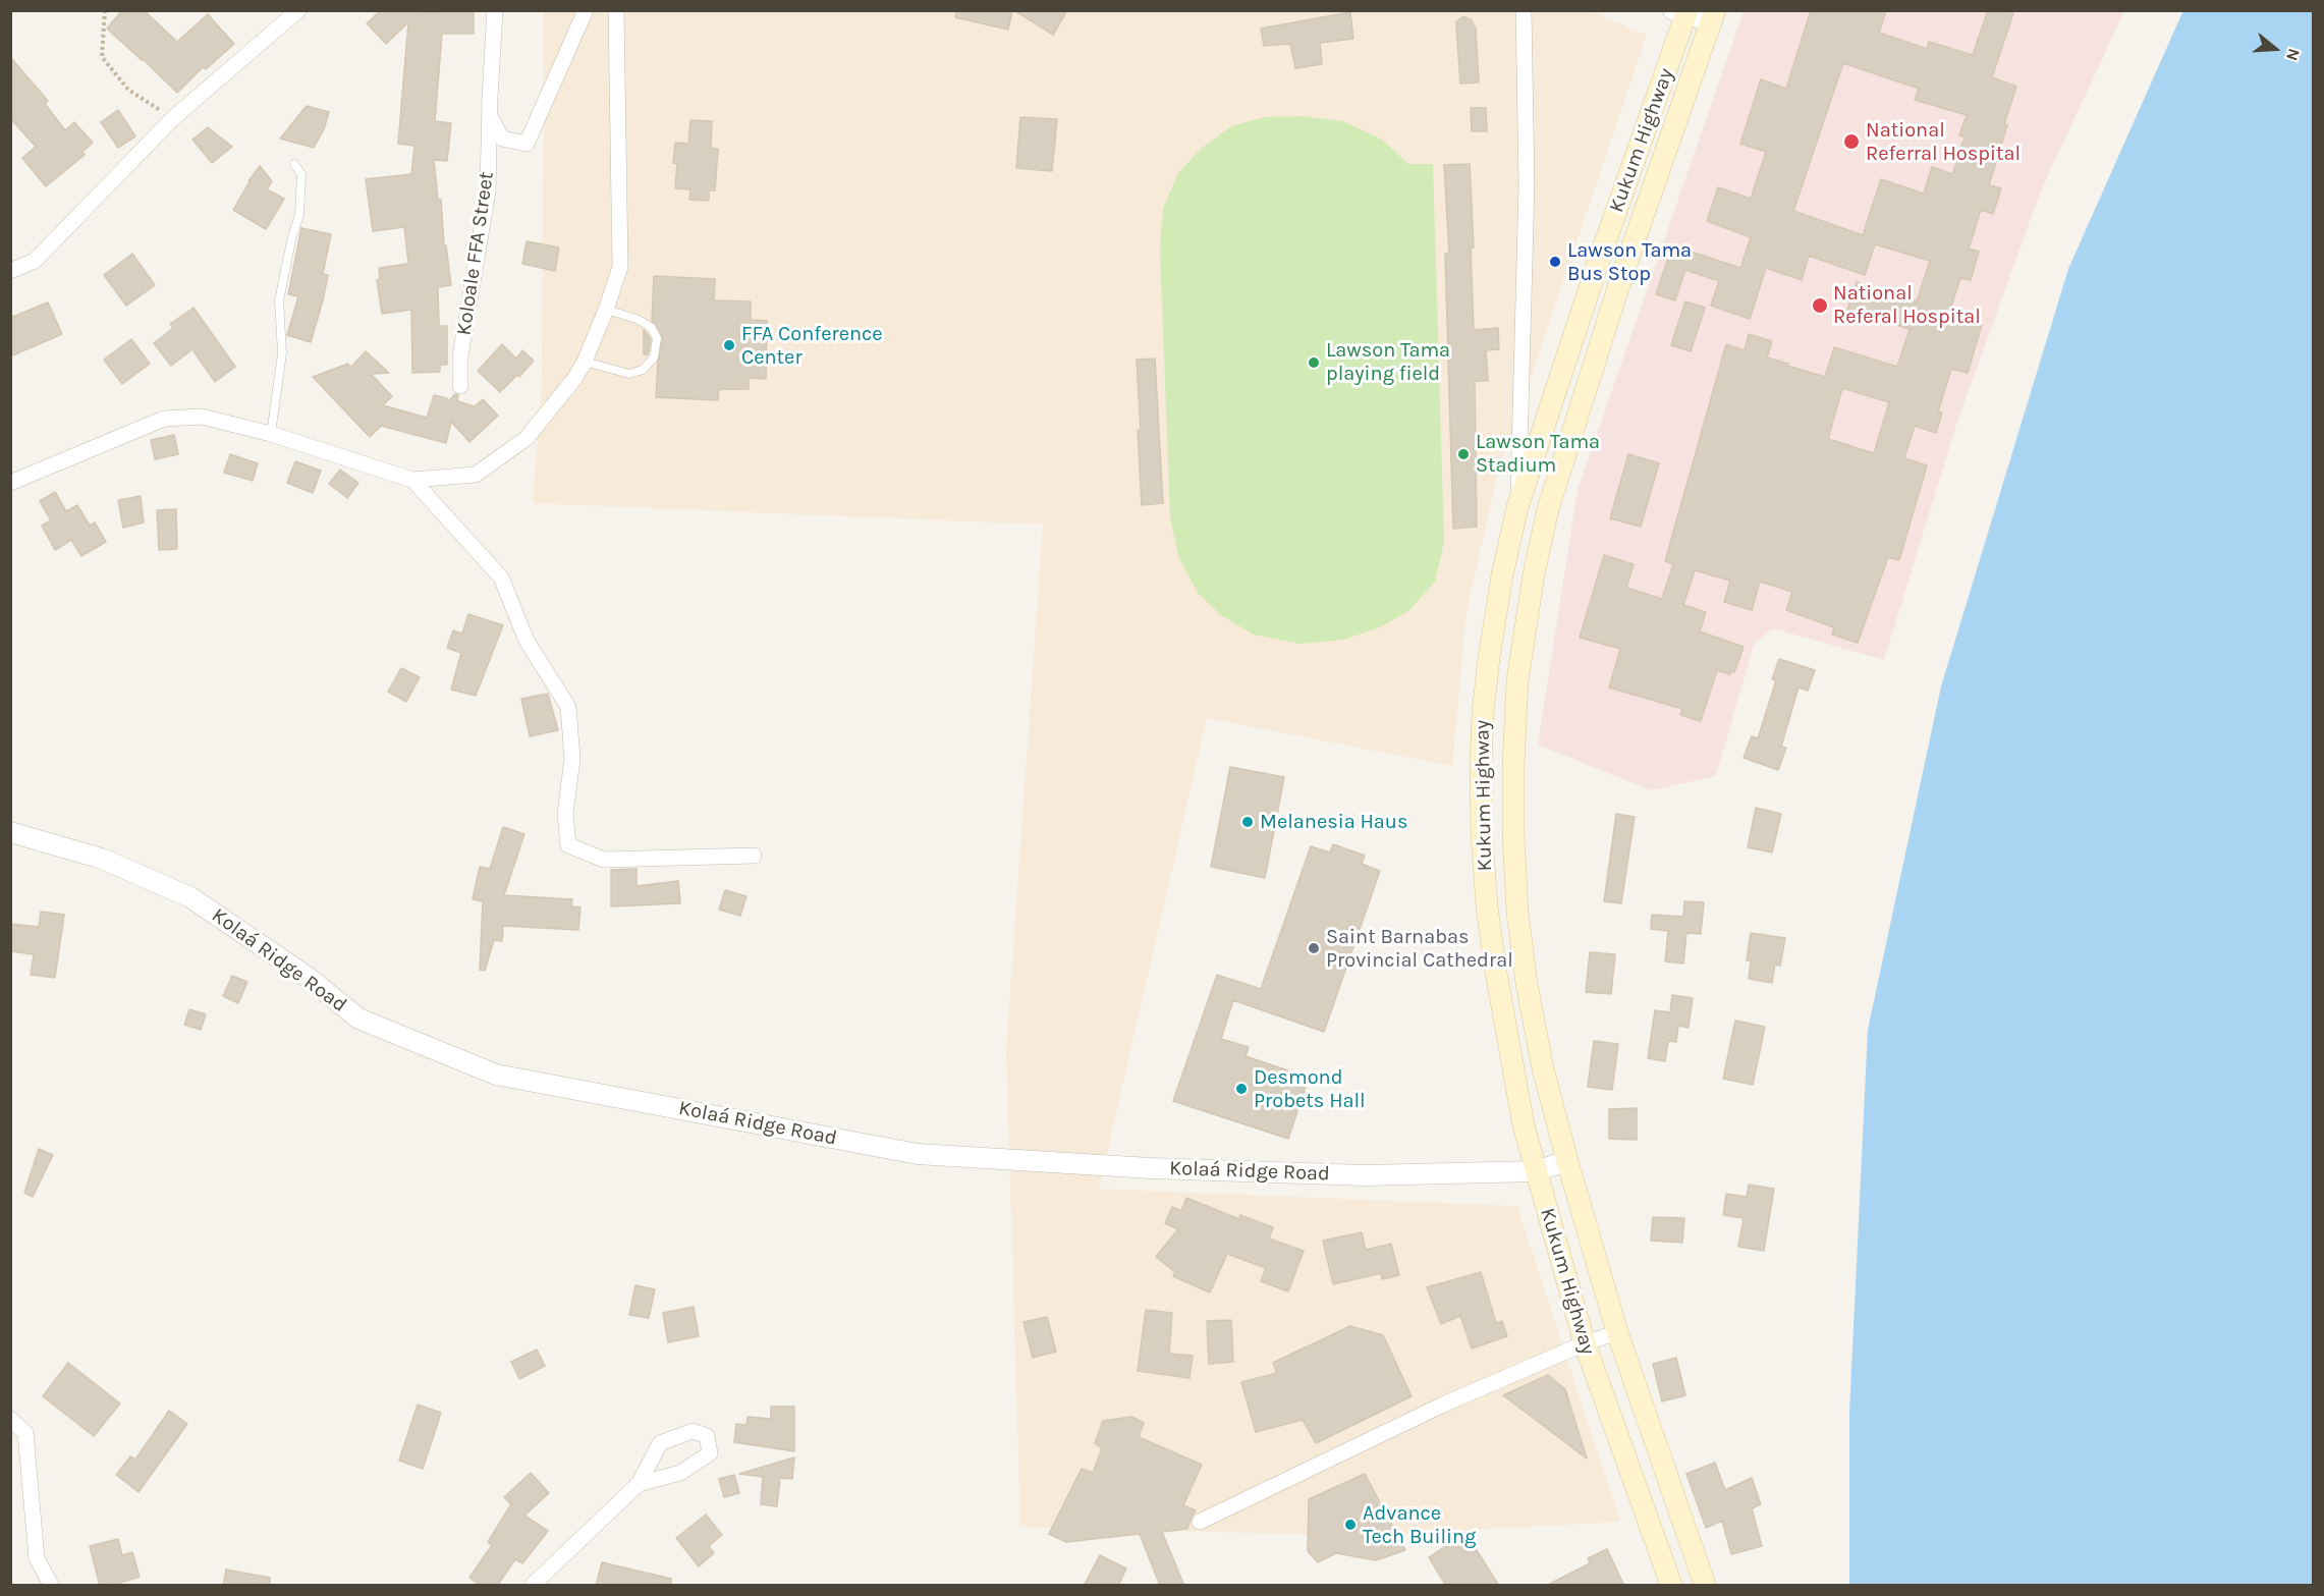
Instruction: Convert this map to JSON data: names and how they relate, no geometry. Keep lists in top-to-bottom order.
{
  "streets": {
    "main road": ["Kukum Highway"],
    "street": ["Koloale FFA Street", "Kolaá Ridge Road"]
  },
  "crossings": [
    ["Kukum Highway", "Kolaá Ridge Road"]
  ],
  "places": [
    "National Referral Hospital",
    "Lawson Tama Bus Stop",
    "National Referal Hospital",
    "FFA Conference Center",
    "Lawson Tama playing field",
    "Lawson Tama Stadium",
    "Melanesia Haus",
    "Saint Barnabas Provincial Cathedral",
    "Desmond Probets Hall",
    "Advance Tech Builing"
  ],
  "north": "right"
}
